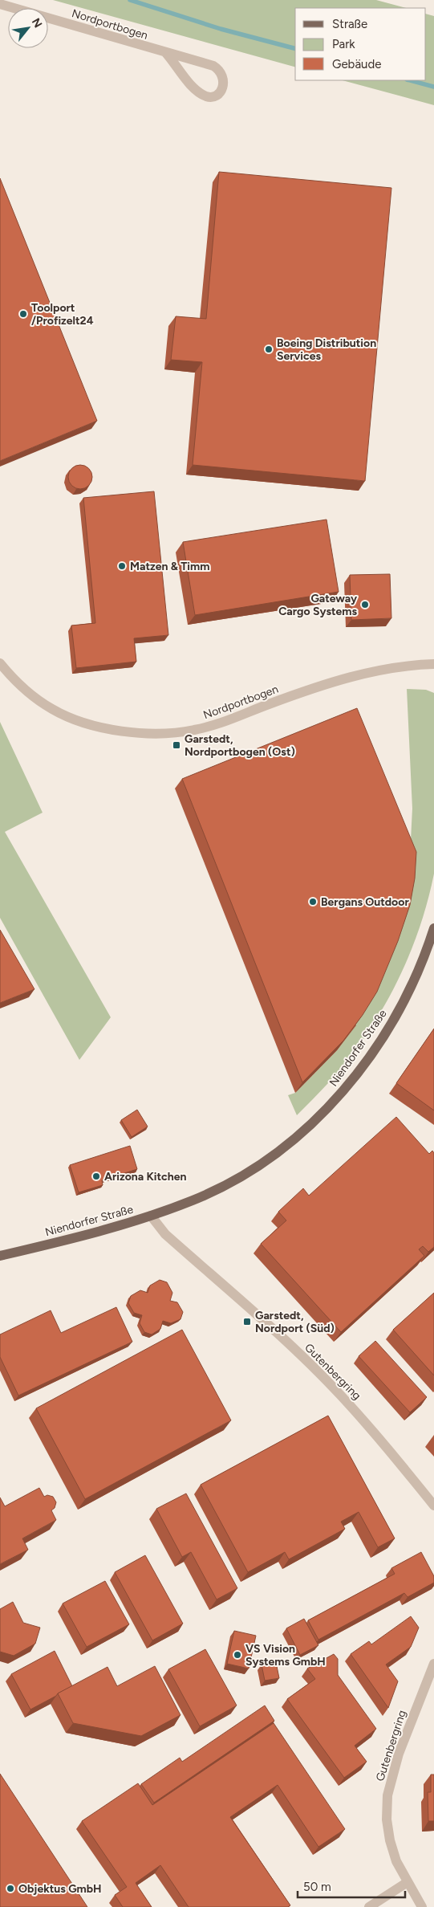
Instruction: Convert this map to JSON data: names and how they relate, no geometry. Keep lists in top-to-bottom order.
{
  "streets": {
    "main road": ["Niendorfer Straße"],
    "street": ["Nordportbogen", "Gutenbergring"]
  },
  "crossings": [
    ["Niendorfer Straße", "Gutenbergring"]
  ],
  "places": {
    "other": [
      "Toolport /Profizelt24",
      "Boeing Distribution Services",
      "Matzen & Timm",
      "Gateway Cargo Systems",
      "Bergans Outdoor",
      "Arizona Kitchen",
      "VS Vision Systems GmbH",
      "Objektus GmbH"
    ],
    "transit": ["Garstedt, Nordportbogen (Ost)", "Garstedt, Nordport (Süd)"]
  },
  "legend": ["Straße", "Park", "Gebäude"],
  "scale_bar": "50 m",
  "north": "top right"
}
